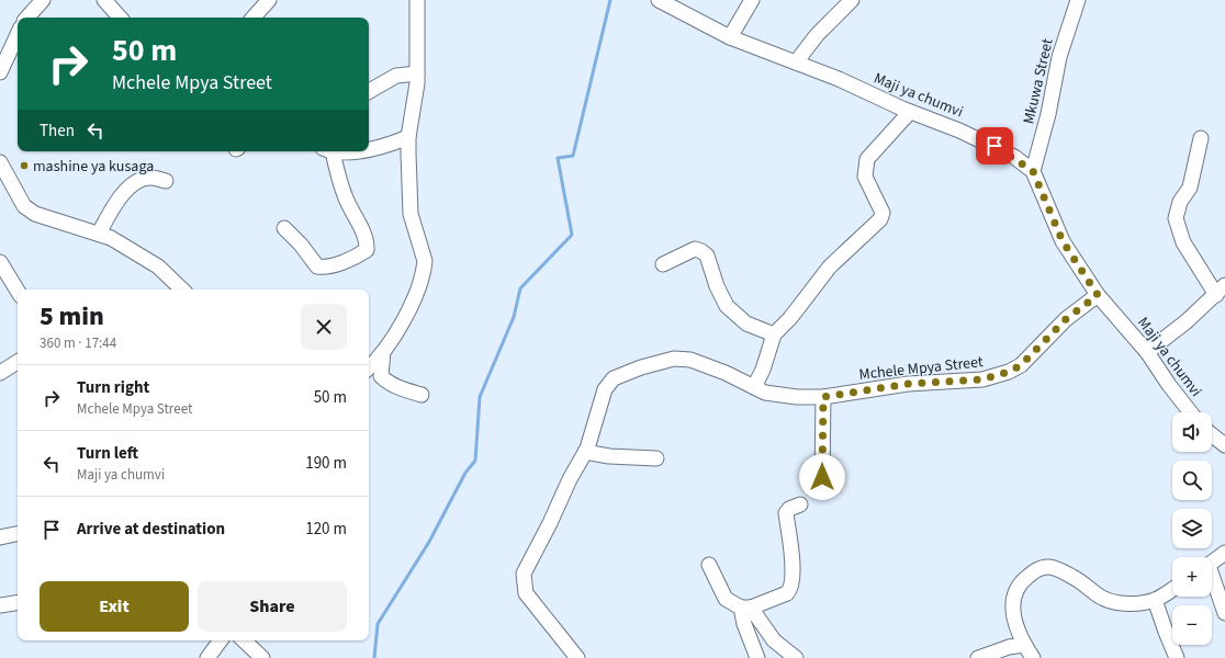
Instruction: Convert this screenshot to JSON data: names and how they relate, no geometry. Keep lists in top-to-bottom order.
{
  "streets": {
    "street": ["Mkuwa Street", "Maji ya chumvi", "Mchele Mpya Street"]
  },
  "crossings": [
    ["Mkuwa Street", "Maji ya chumvi"],
    ["Maji ya chumvi", "Mchele Mpya Street"]
  ],
  "places": ["mashine ya kusaga"],
  "page": {
    "turn": ["50 m", "Mchele Mpya Street"],
    "then": "Then",
    "heading": ["5 min", "360 m · 17:44"],
    "list": [
      {
        "name": "Turn right",
        "note": "Mchele Mpya Street",
        "value": "50 m"
      },
      {
        "name": "Turn left",
        "note": "Maji ya chumvi",
        "value": "190 m"
      },
      {
        "name": "Arrive at destination",
        "value": "120 m"
      }
    ],
    "map_buttons": ["+", "−"],
    "buttons": ["Exit", "Share"]
  }
}
